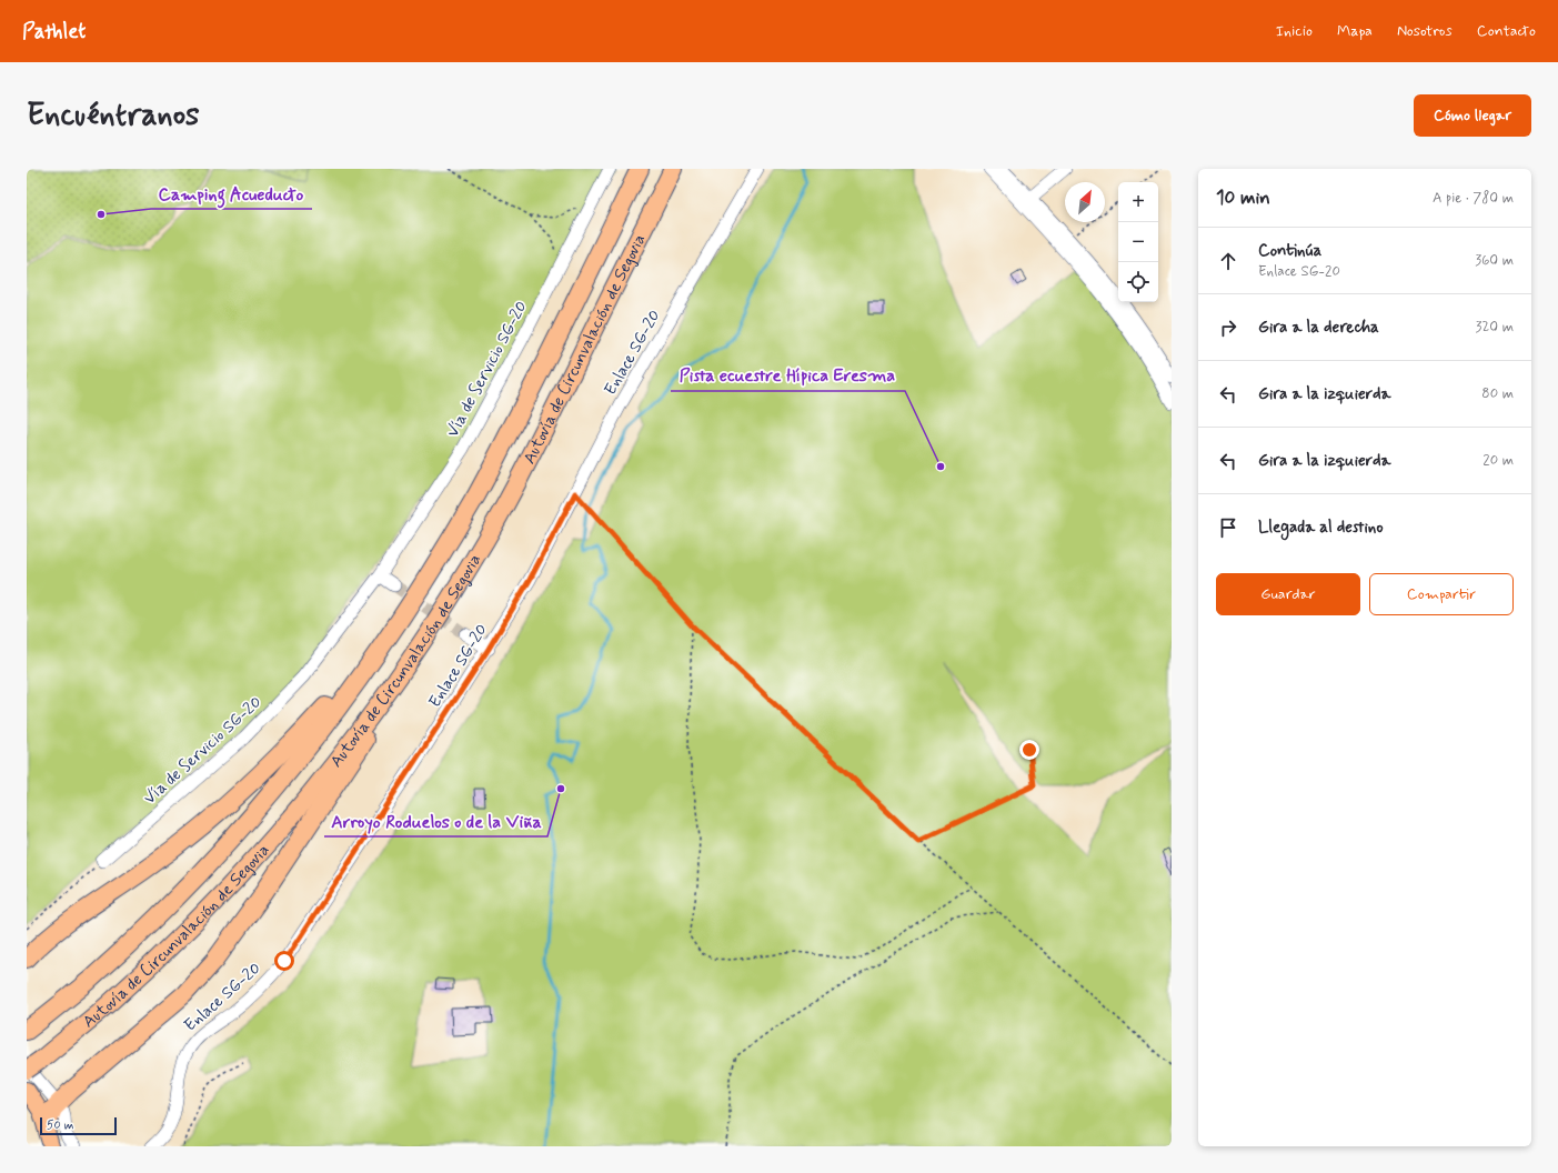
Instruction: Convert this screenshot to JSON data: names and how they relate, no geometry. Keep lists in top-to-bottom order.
{
  "streets": {
    "highway": ["Autovía de Circunvalación de Segovia"],
    "street": ["Enlace SG-20", "Vía de Servicio SG-20"]
  },
  "places": ["Camping Acueducto", "Pista ecuestre Hípica Eresma", "Arroyo Roduelos o de la Viña"],
  "scale_bar": "50 m",
  "north": "top right",
  "page": {
    "header": "Pathlet",
    "nav": [
      "Inicio",
      "Mapa",
      "Nosotros",
      "Contacto"
    ],
    "buttons": [
      "Cómo llegar",
      ["Guardar", "Compartir"]
    ],
    "title": "Encuéntranos",
    "heading": ["10 min", "A pie · 780 m"],
    "map_buttons": ["+", "−"],
    "list": [
      ["Continúa", "Enlace SG-20", "360 m"],
      ["Gira a la derecha", "320 m"],
      ["Gira a la izquierda", "80 m"],
      ["Gira a la izquierda", "20 m"],
      "Llegada al destino"
    ],
    "scale": "50 m"
  }
}
